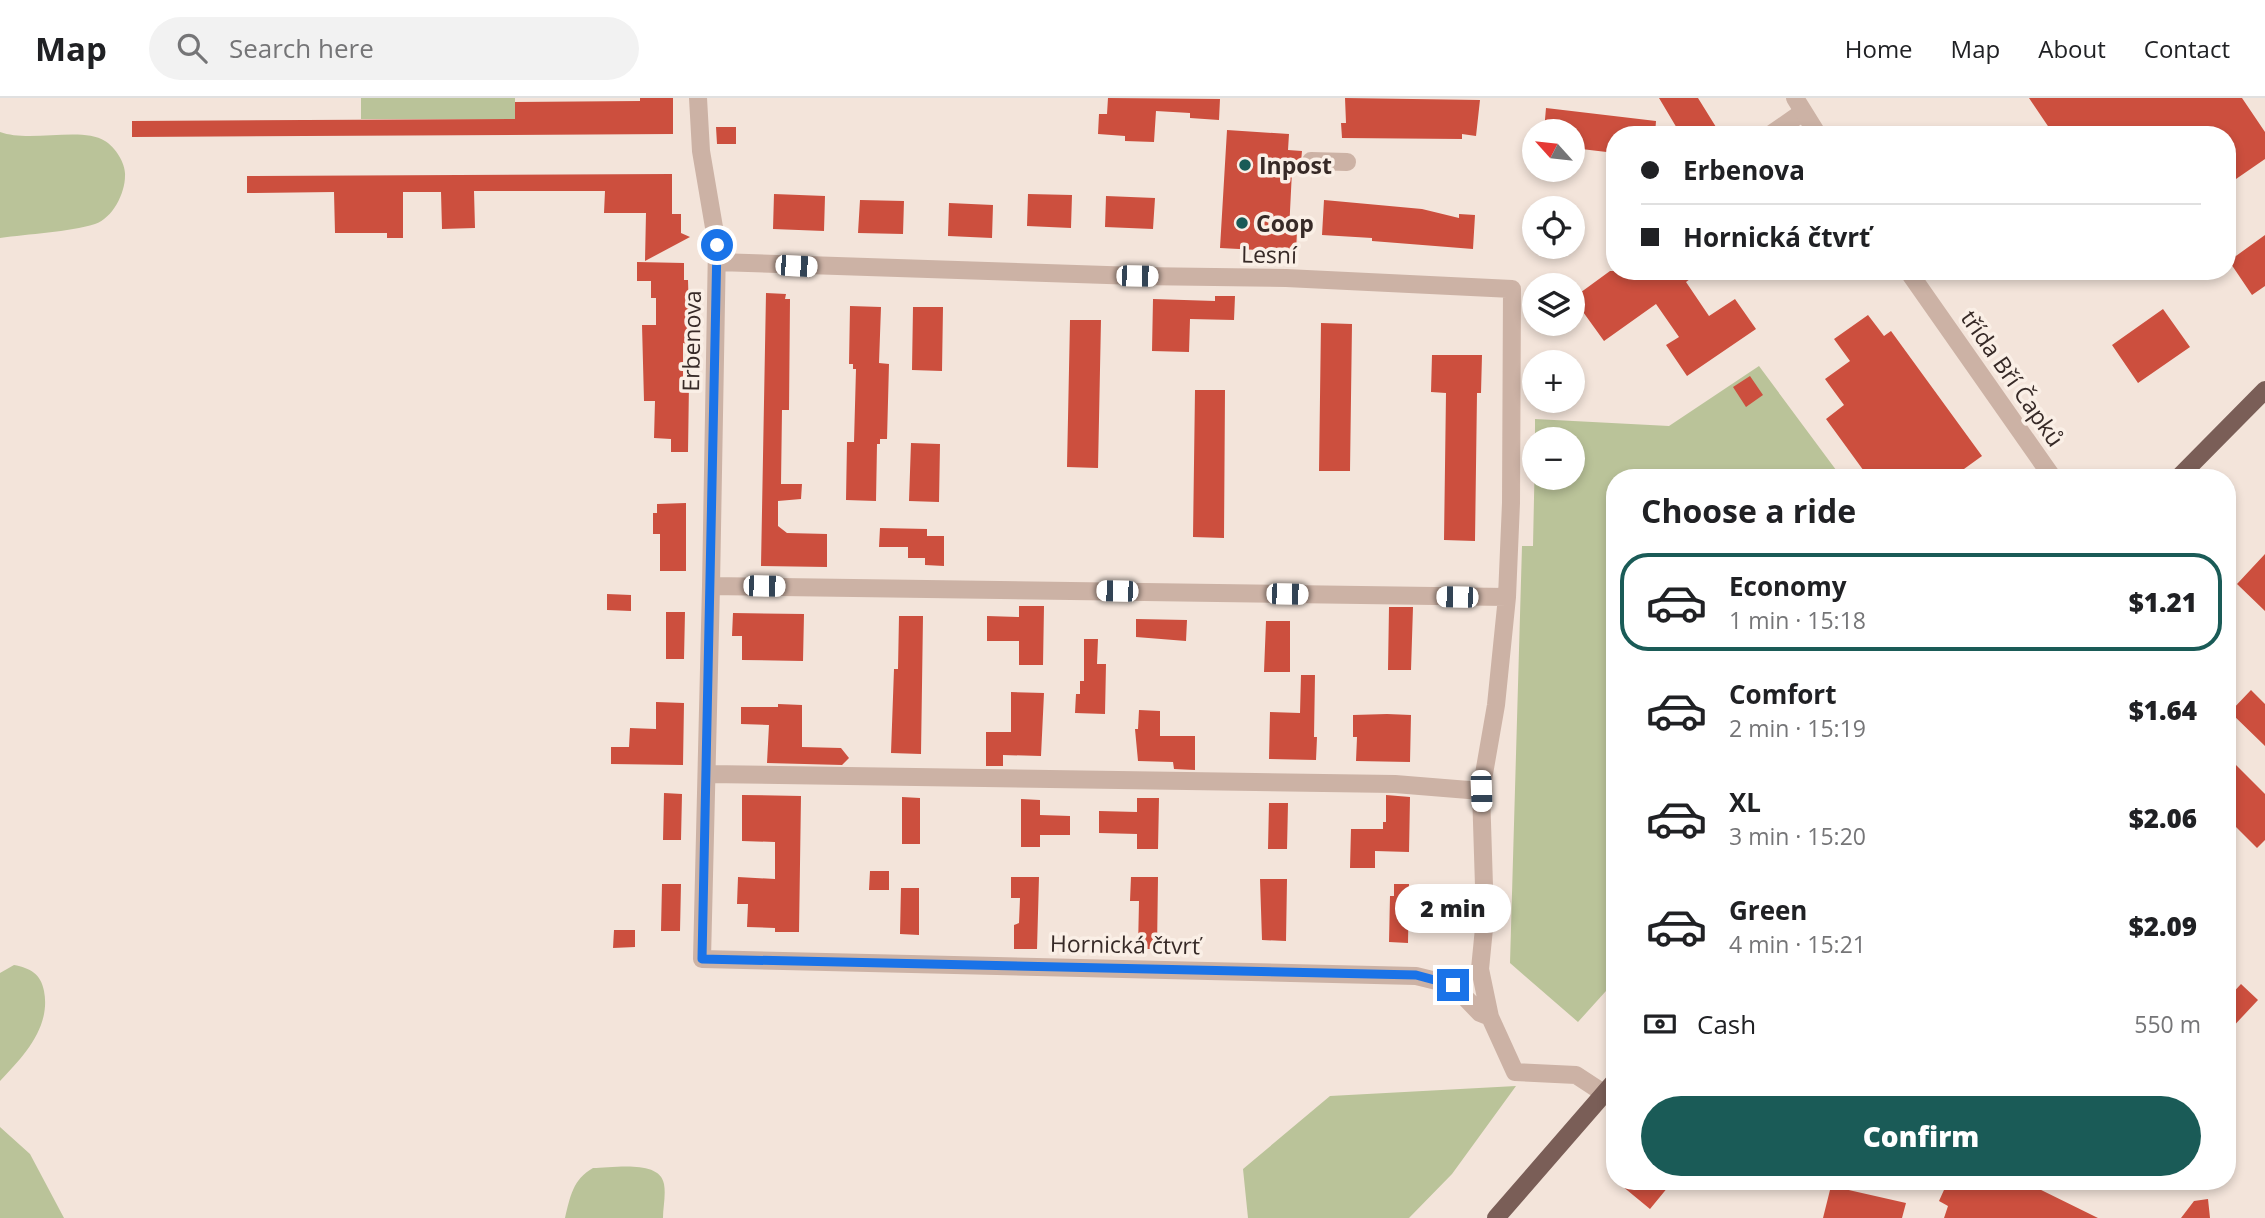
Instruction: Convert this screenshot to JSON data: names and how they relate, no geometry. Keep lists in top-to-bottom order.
{
  "streets": {
    "street": [
      "Lesní",
      "Erbenova",
      "třída Bří Čapků",
      "Hornická čtvrť"
    ]
  },
  "crossings": [
    ["Lesní", "Erbenova"],
    ["Erbenova", "Hornická čtvrť"]
  ],
  "places": ["Inpost", "Coop"],
  "north": "top left",
  "page": {
    "header": "Map",
    "search": "Search here",
    "nav": [
      "Home",
      "Map",
      "About",
      "Contact"
    ],
    "map_buttons": ["+", "−"],
    "banner": ["Erbenova", "Hornická čtvrť"],
    "heading": "Choose a ride",
    "list": [
      {
        "name": "Economy",
        "note": "1 min · 15:18",
        "value": "$1.21"
      },
      {
        "name": "Comfort",
        "note": "2 min · 15:19",
        "value": "$1.64"
      },
      {
        "name": "XL",
        "note": "3 min · 15:20",
        "value": "$2.06"
      },
      {
        "name": "Green",
        "note": "4 min · 15:21",
        "value": "$2.09"
      }
    ],
    "bubble": "2 min",
    "pay": ["Cash", "550 m"],
    "buttons": "Confirm"
  }
}
